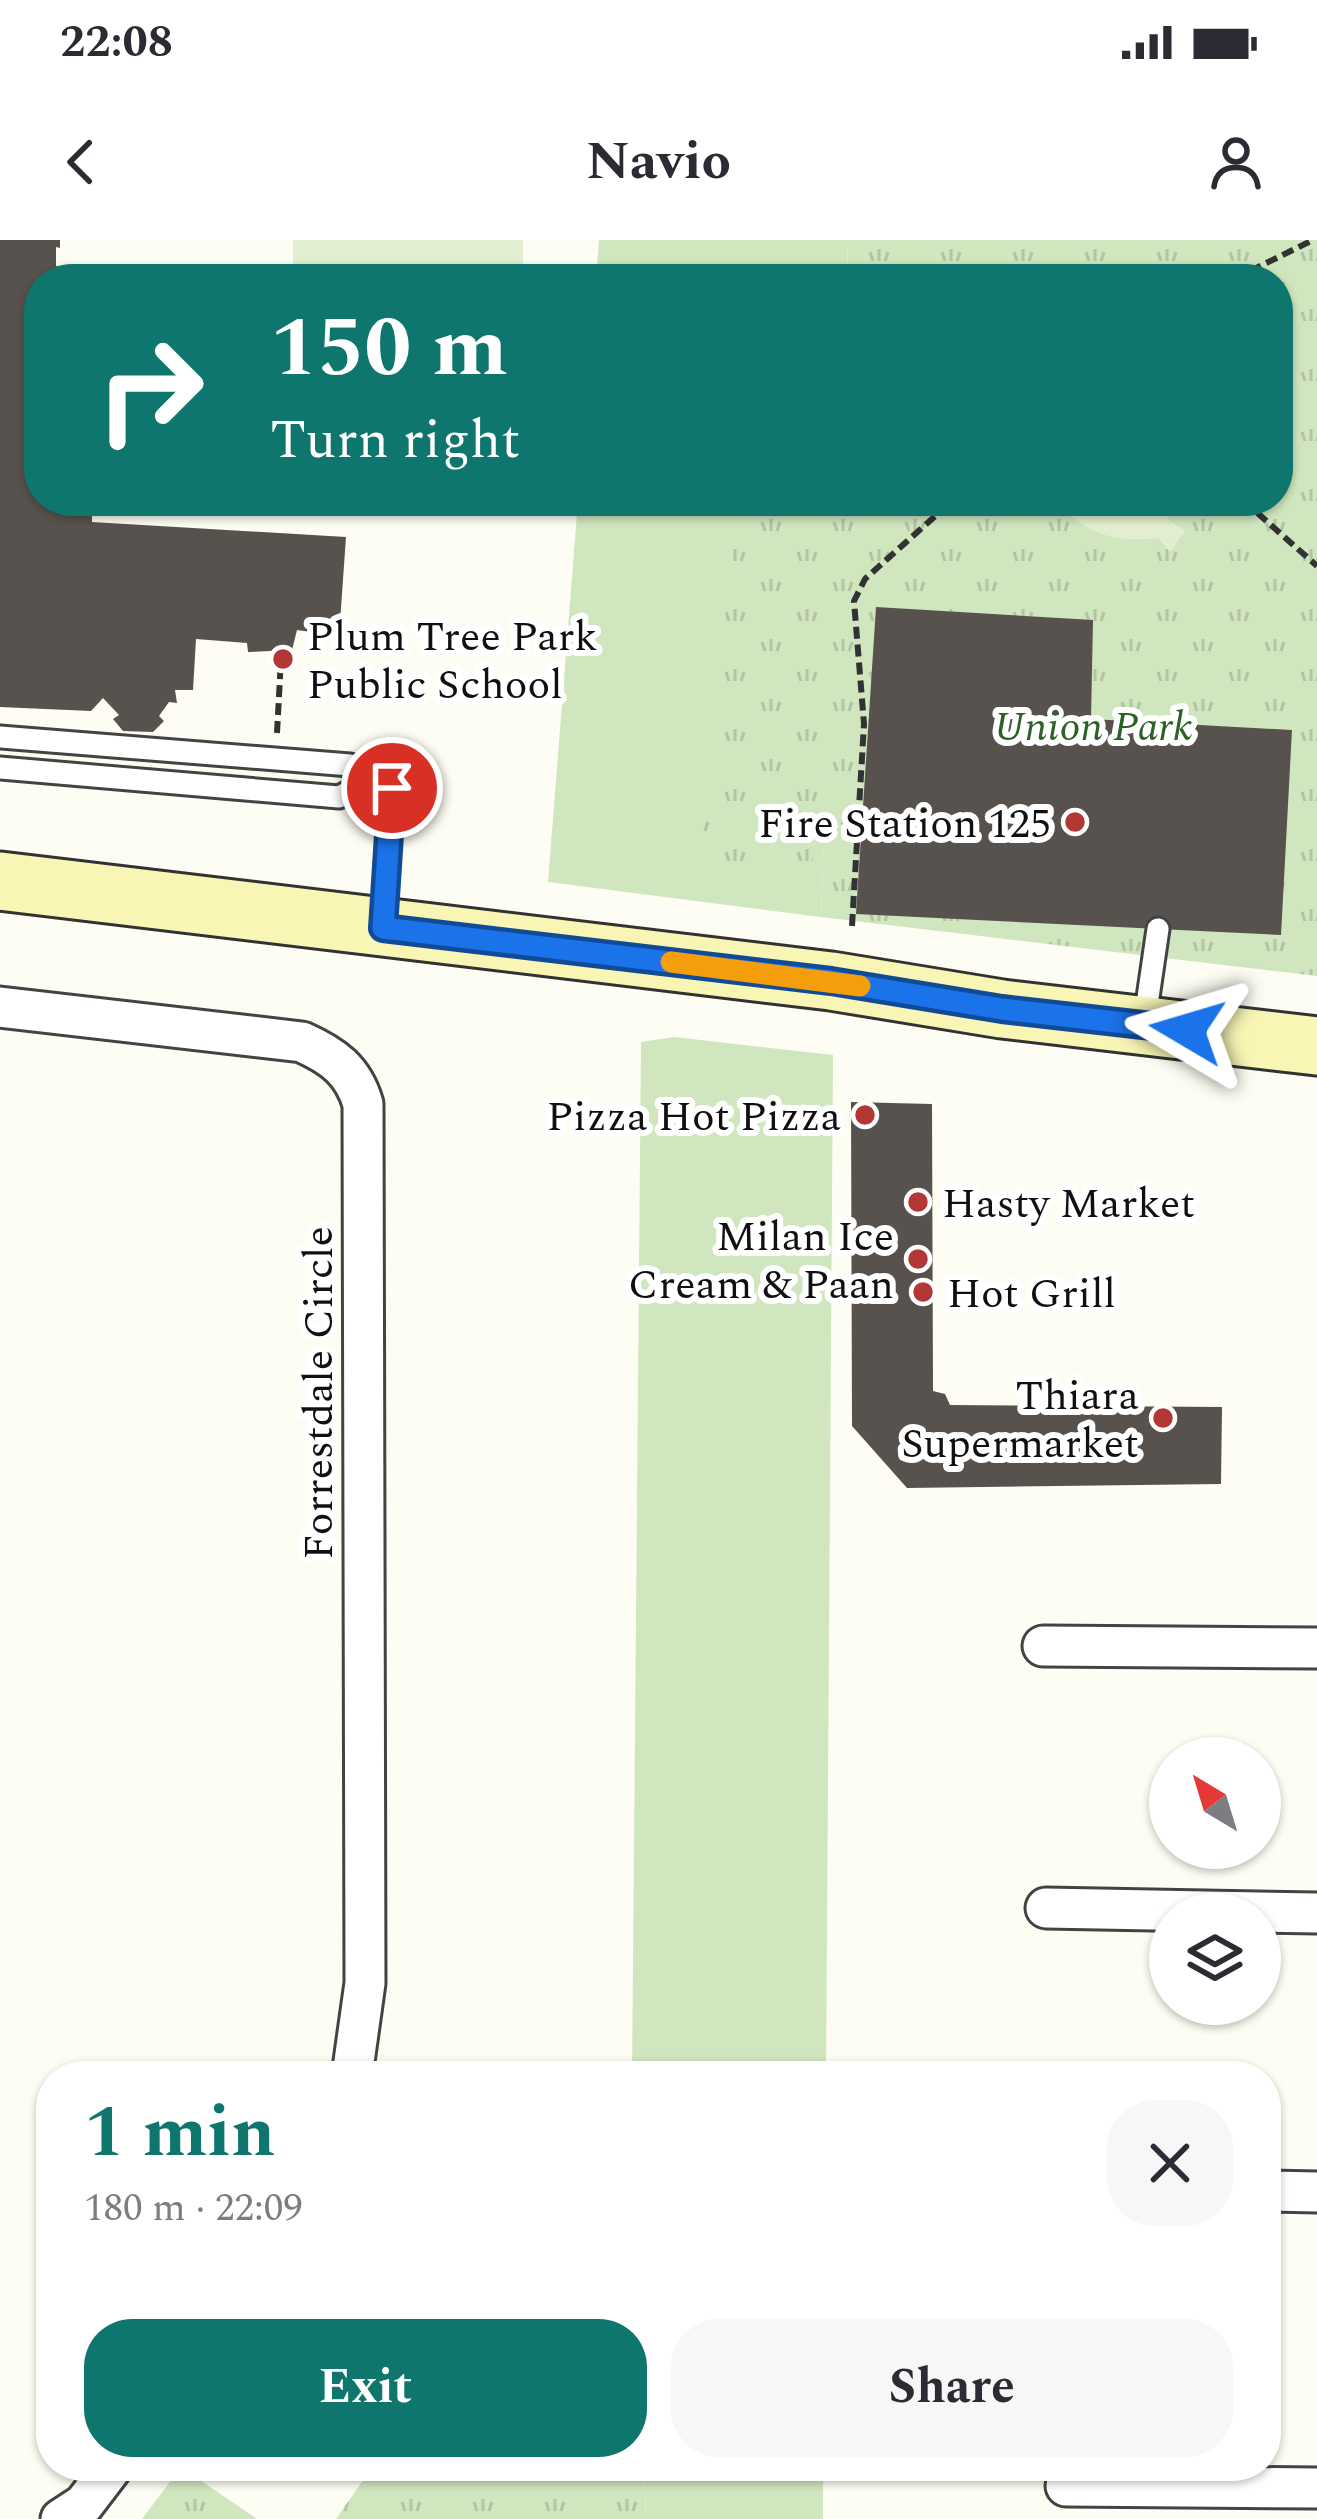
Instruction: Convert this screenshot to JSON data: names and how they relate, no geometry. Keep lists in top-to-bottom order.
{
  "streets": {
    "street": ["Forrestdale Circle"]
  },
  "parks": ["Union Park"],
  "places": [
    "Plum Tree Park Public School",
    "Fire Station 125",
    "Pizza Hot Pizza",
    "Hasty Market",
    "Milan Ice Cream & Paan",
    "Hot Grill",
    "Thiara Supermarket"
  ],
  "north": "top left",
  "page": {
    "status": "22:08",
    "header": "Navio",
    "turn": ["150 m", "Turn right"],
    "heading": ["1 min", "180 m · 22:09"],
    "buttons": ["Exit", "Share"]
  }
}
